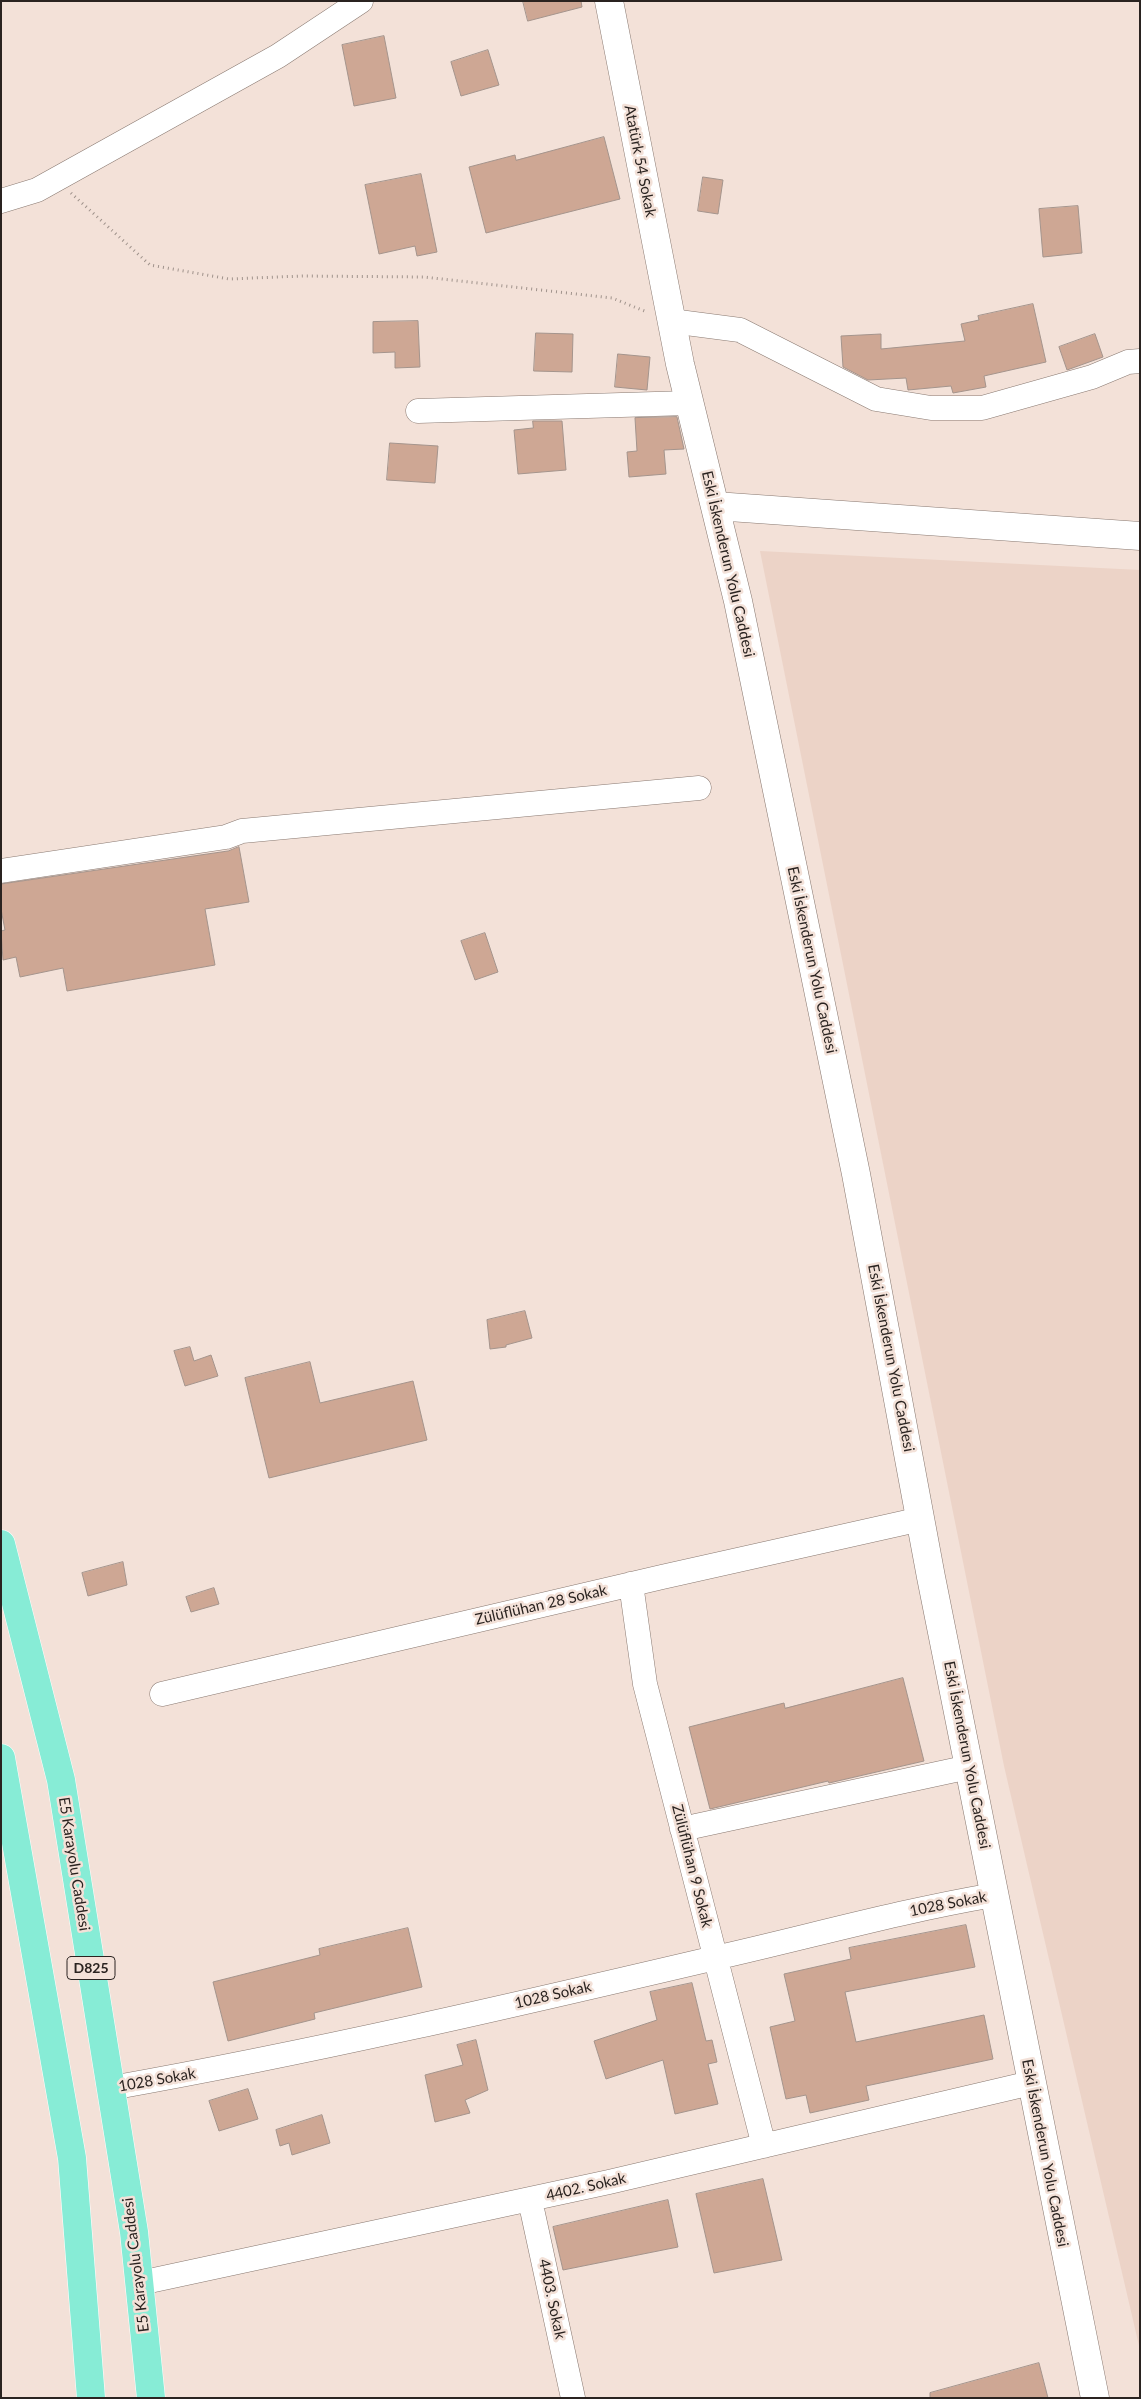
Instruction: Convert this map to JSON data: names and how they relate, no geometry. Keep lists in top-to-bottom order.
{
  "streets": {
    "highway": ["E5 Karayolu Caddesi", "D825"],
    "street": [
      "Atatürk 54 Sokak",
      "Eski İskenderun Yolu Caddesi",
      "Zülüflühan 28 Sokak",
      "Zülüflühan 9 Sokak",
      "1028 Sokak",
      "4402. Sokak",
      "4403. Sokak"
    ]
  },
  "crossings": [
    ["Atatürk 54 Sokak", "Eski İskenderun Yolu Caddesi"],
    ["Eski İskenderun Yolu Caddesi", "Zülüflühan 28 Sokak"],
    ["Eski İskenderun Yolu Caddesi", "1028 Sokak"],
    ["Eski İskenderun Yolu Caddesi", "4402. Sokak"],
    ["Zülüflühan 28 Sokak", "Zülüflühan 9 Sokak"],
    ["E5 Karayolu Caddesi", "1028 Sokak"],
    ["E5 Karayolu Caddesi", "4402. Sokak"],
    ["Zülüflühan 9 Sokak", "1028 Sokak"],
    ["Zülüflühan 9 Sokak", "4402. Sokak"],
    ["4402. Sokak", "4403. Sokak"]
  ]
}
